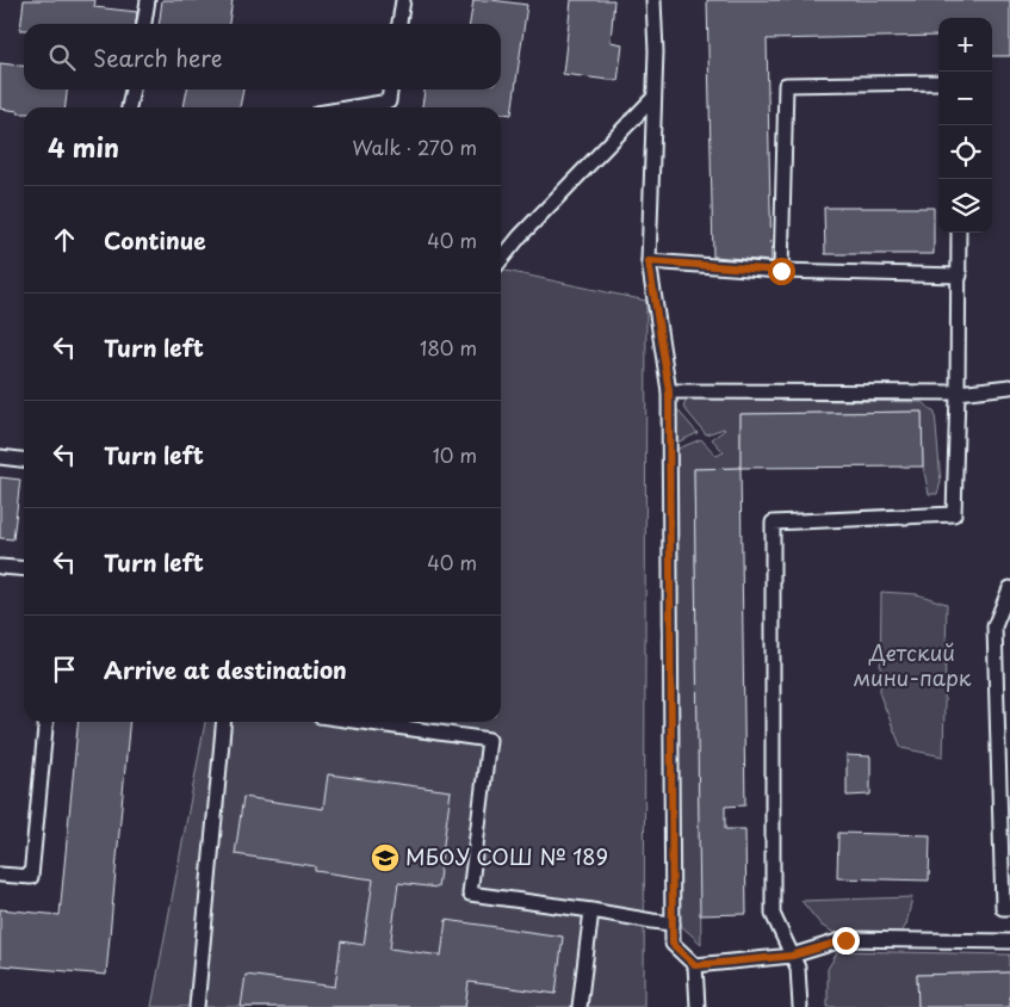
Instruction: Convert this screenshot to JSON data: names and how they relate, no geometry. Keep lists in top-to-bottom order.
{
  "parks": ["Детский мини-парк"],
  "places": {
    "school or university": ["МБОУ СОШ № 189"]
  },
  "page": {
    "map_buttons": ["+", "−"],
    "search": "Search here",
    "heading": ["4 min", "Walk · 270 m"],
    "list": [
      ["Continue", "40 m"],
      ["Turn left", "180 m"],
      ["Turn left", "10 m"],
      ["Turn left", "40 m"],
      "Arrive at destination"
    ]
  }
}
